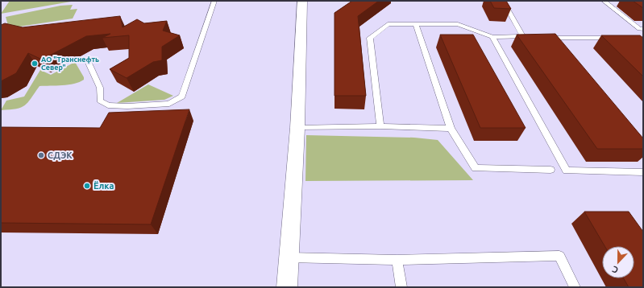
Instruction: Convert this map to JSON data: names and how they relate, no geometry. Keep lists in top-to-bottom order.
{
  "places": ["АО \"Транснефть Север\"", "СДЭК", "Ёлка"],
  "north": "bottom"
}
